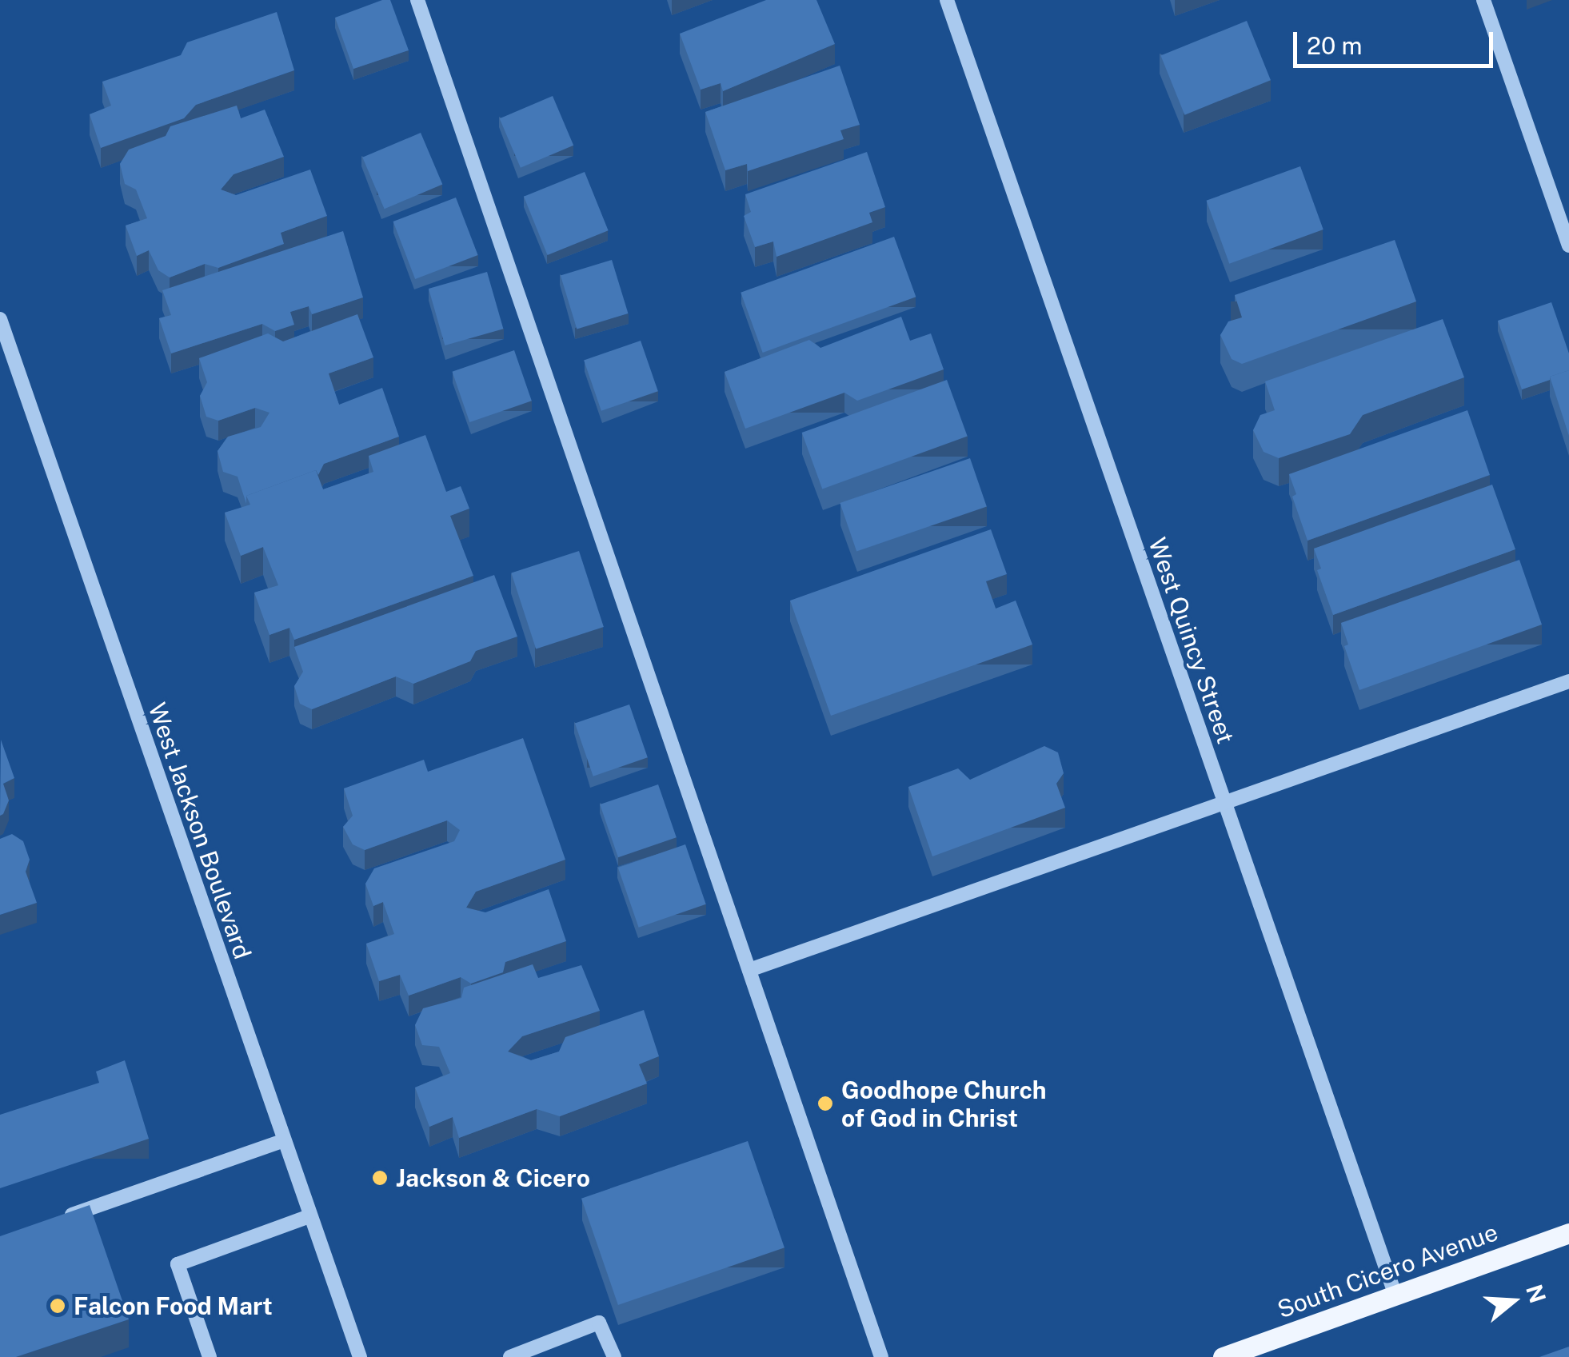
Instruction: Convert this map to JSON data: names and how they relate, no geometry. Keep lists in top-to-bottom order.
{
  "streets": {
    "main road": ["South Cicero Avenue"],
    "street": ["West Quincy Street", "West Jackson Boulevard"]
  },
  "crossings": [
    ["West Quincy Street", "South Cicero Avenue"]
  ],
  "places": ["Goodhope Church of God in Christ", "Jackson & Cicero", "Falcon Food Mart"],
  "scale_bar": "20 m",
  "north": "right"
}
